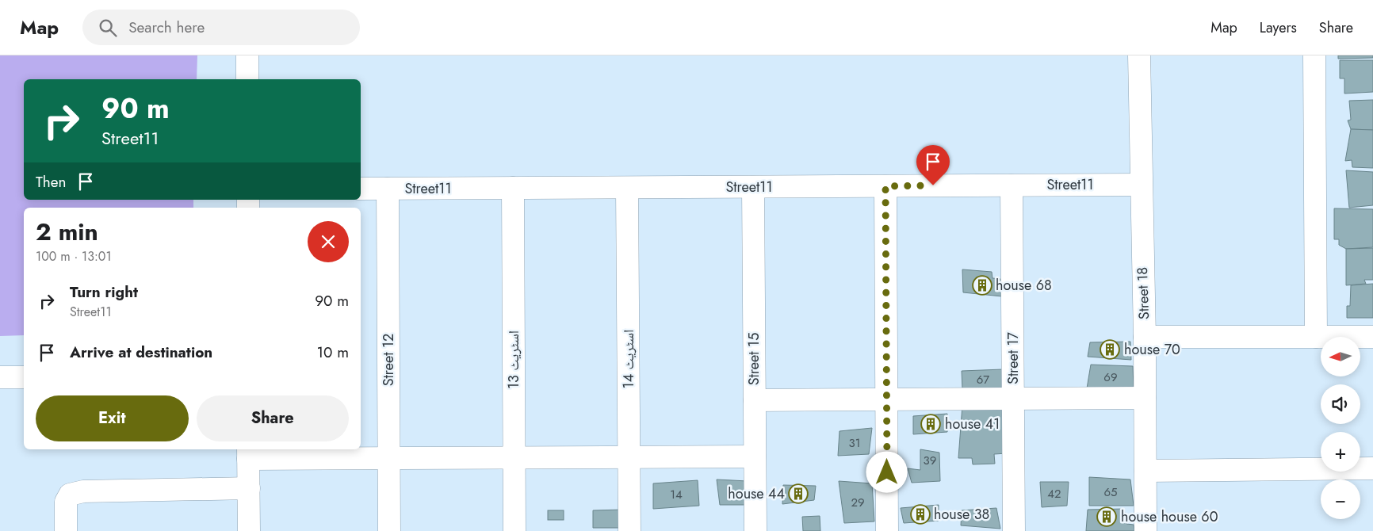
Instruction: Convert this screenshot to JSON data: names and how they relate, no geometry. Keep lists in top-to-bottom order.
{
  "streets": {
    "street": [
      "Street11",
      "Street 18",
      "Street 17",
      "اسٹریٹ 14",
      "Street 15",
      "Street 12",
      "اسٹریٹ 13"
    ]
  },
  "crossings": [
    ["Street11", "Street 18"],
    ["Street11", "Street 17"],
    ["Street11", "اسٹریٹ 14"],
    ["Street11", "Street 15"],
    ["Street11", "Street 12"],
    ["Street11", "اسٹریٹ 13"]
  ],
  "places": {
    "building": [
      "house 68",
      "house 70",
      "house 41",
      "house 44",
      "house 38",
      "house house 60"
    ]
  },
  "house_numbers": [
    "69",
    "67",
    "31",
    "39",
    "65",
    "42",
    "14",
    "29"
  ],
  "north": "left",
  "page": {
    "header": "Map",
    "search": "Search here",
    "nav": ["Map", "Layers", "Share"],
    "turn": ["90 m", "Street11"],
    "then": "Then",
    "heading": ["2 min", "100 m · 13:01"],
    "list": [
      {
        "name": "Turn right",
        "note": "Street11",
        "value": "90 m"
      },
      {
        "name": "Arrive at destination",
        "value": "10 m"
      }
    ],
    "map_buttons": ["+", "−"],
    "buttons": ["Exit", "Share"]
  }
}
